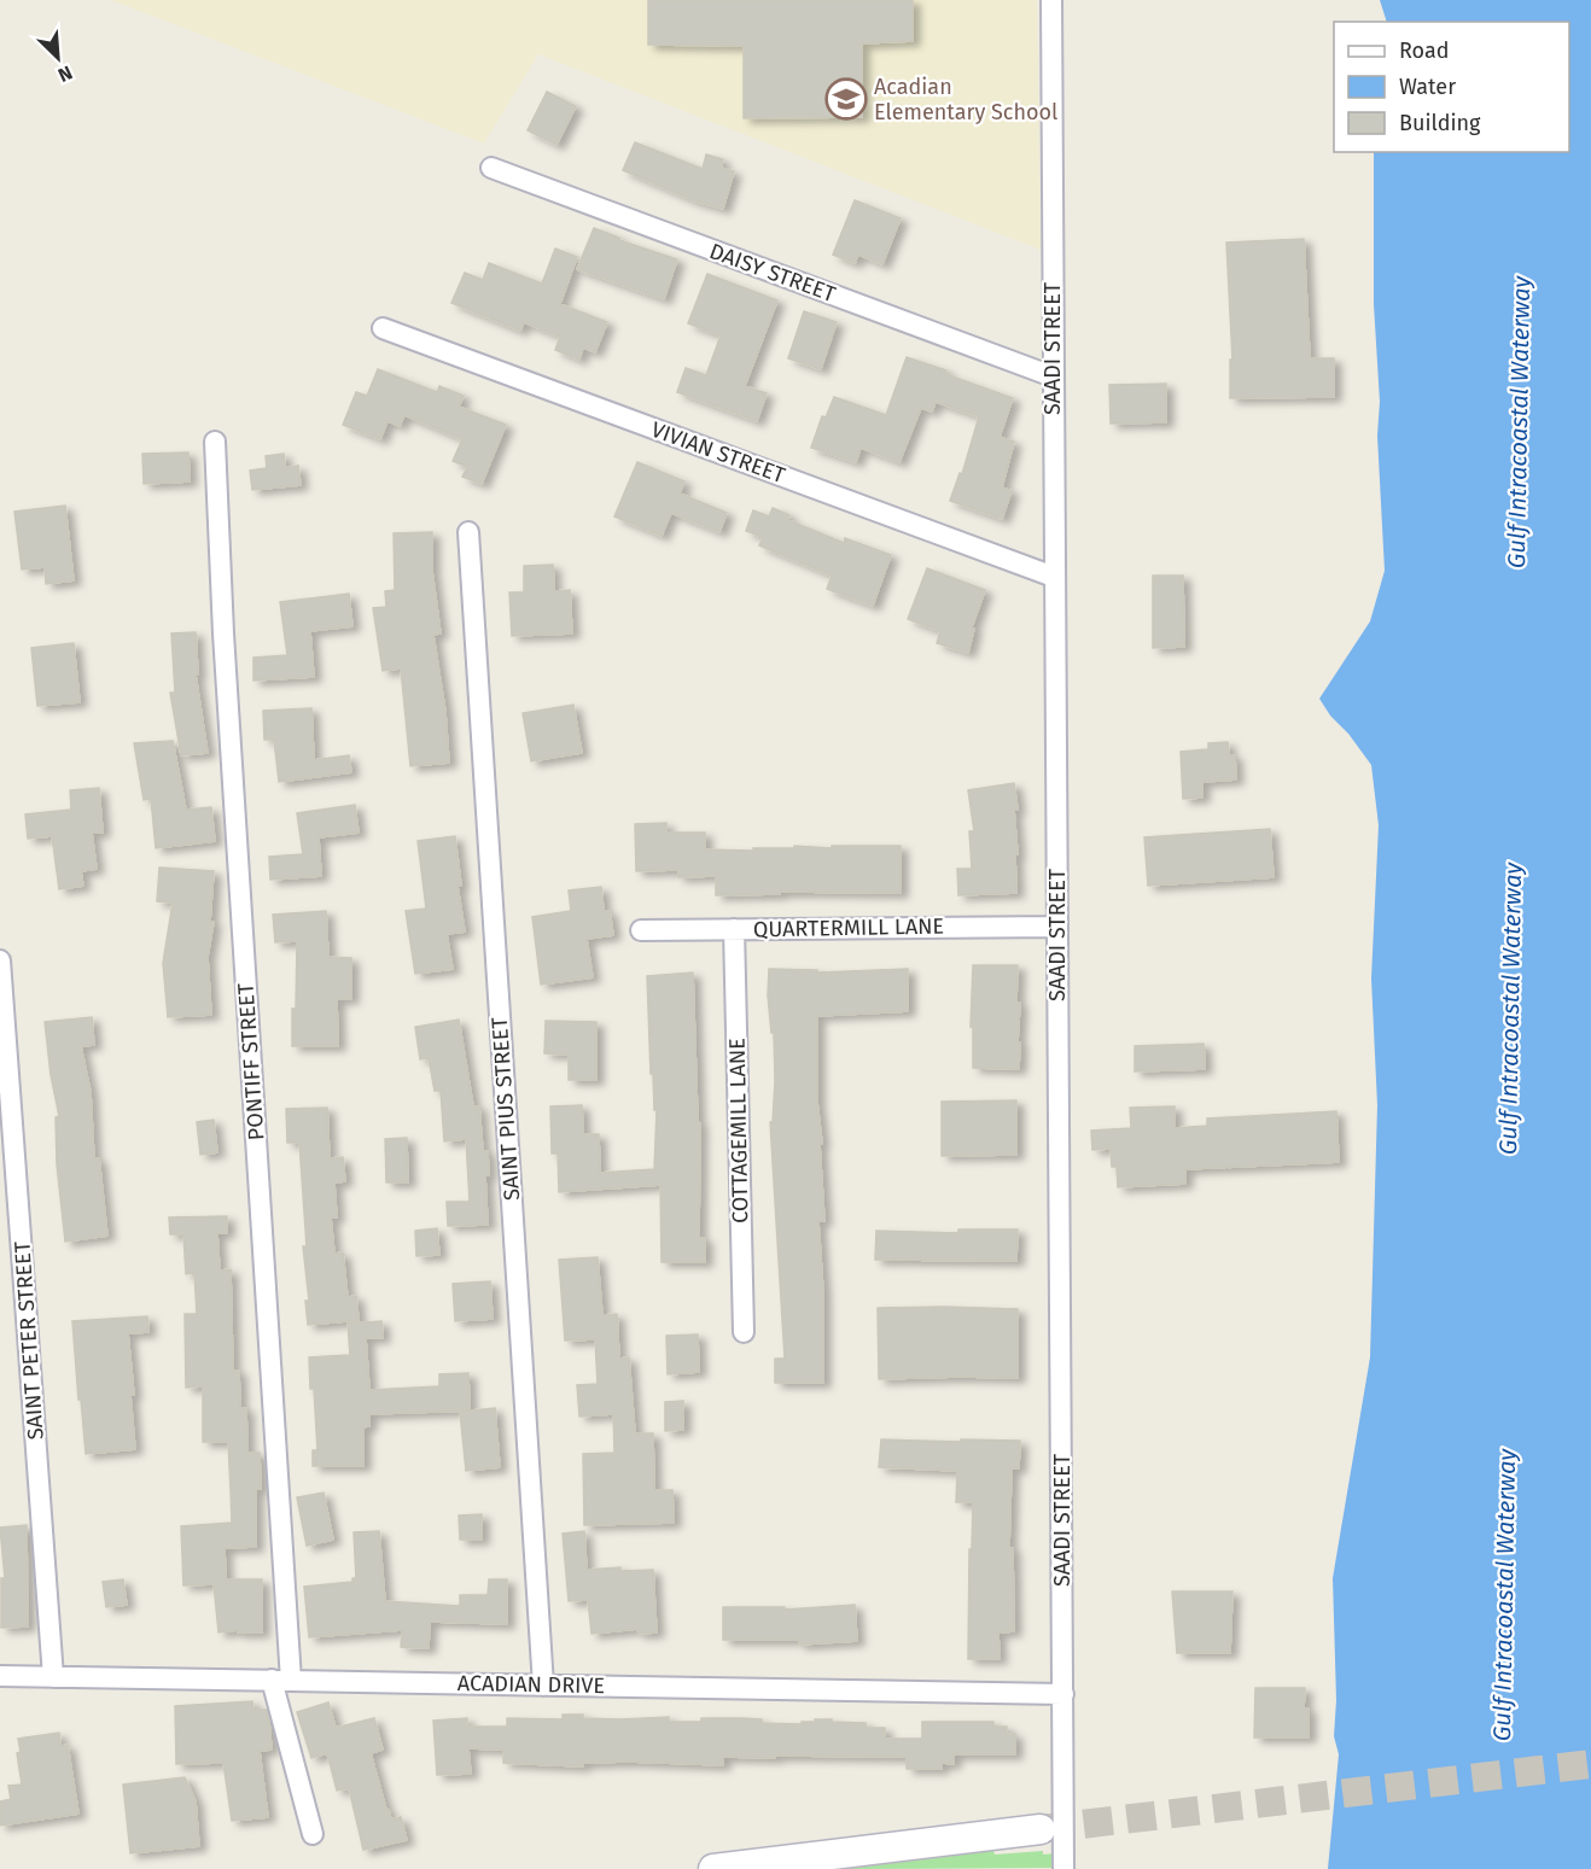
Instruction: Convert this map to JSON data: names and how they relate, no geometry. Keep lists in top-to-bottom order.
{
  "streets": {
    "street": [
      "DAISY STREET",
      "SAADI STREET",
      "VIVIAN STREET",
      "QUARTERMILL LANE",
      "PONTIFF STREET",
      "SAINT PIUS STREET",
      "COTTAGEMILL LANE",
      "SAINT PETER STREET",
      "ACADIAN DRIVE"
    ]
  },
  "crossings": [
    ["DAISY STREET", "SAADI STREET"],
    ["SAADI STREET", "VIVIAN STREET"],
    ["SAADI STREET", "QUARTERMILL LANE"],
    ["SAADI STREET", "ACADIAN DRIVE"],
    ["QUARTERMILL LANE", "COTTAGEMILL LANE"],
    ["PONTIFF STREET", "ACADIAN DRIVE"],
    ["SAINT PIUS STREET", "ACADIAN DRIVE"],
    ["SAINT PETER STREET", "ACADIAN DRIVE"]
  ],
  "water": ["Gulf Intracoastal Waterway"],
  "places": {
    "school or university": ["Acadian Elementary School"]
  },
  "legend": ["Road", "Water", "Building"],
  "north": "bottom right"
}
